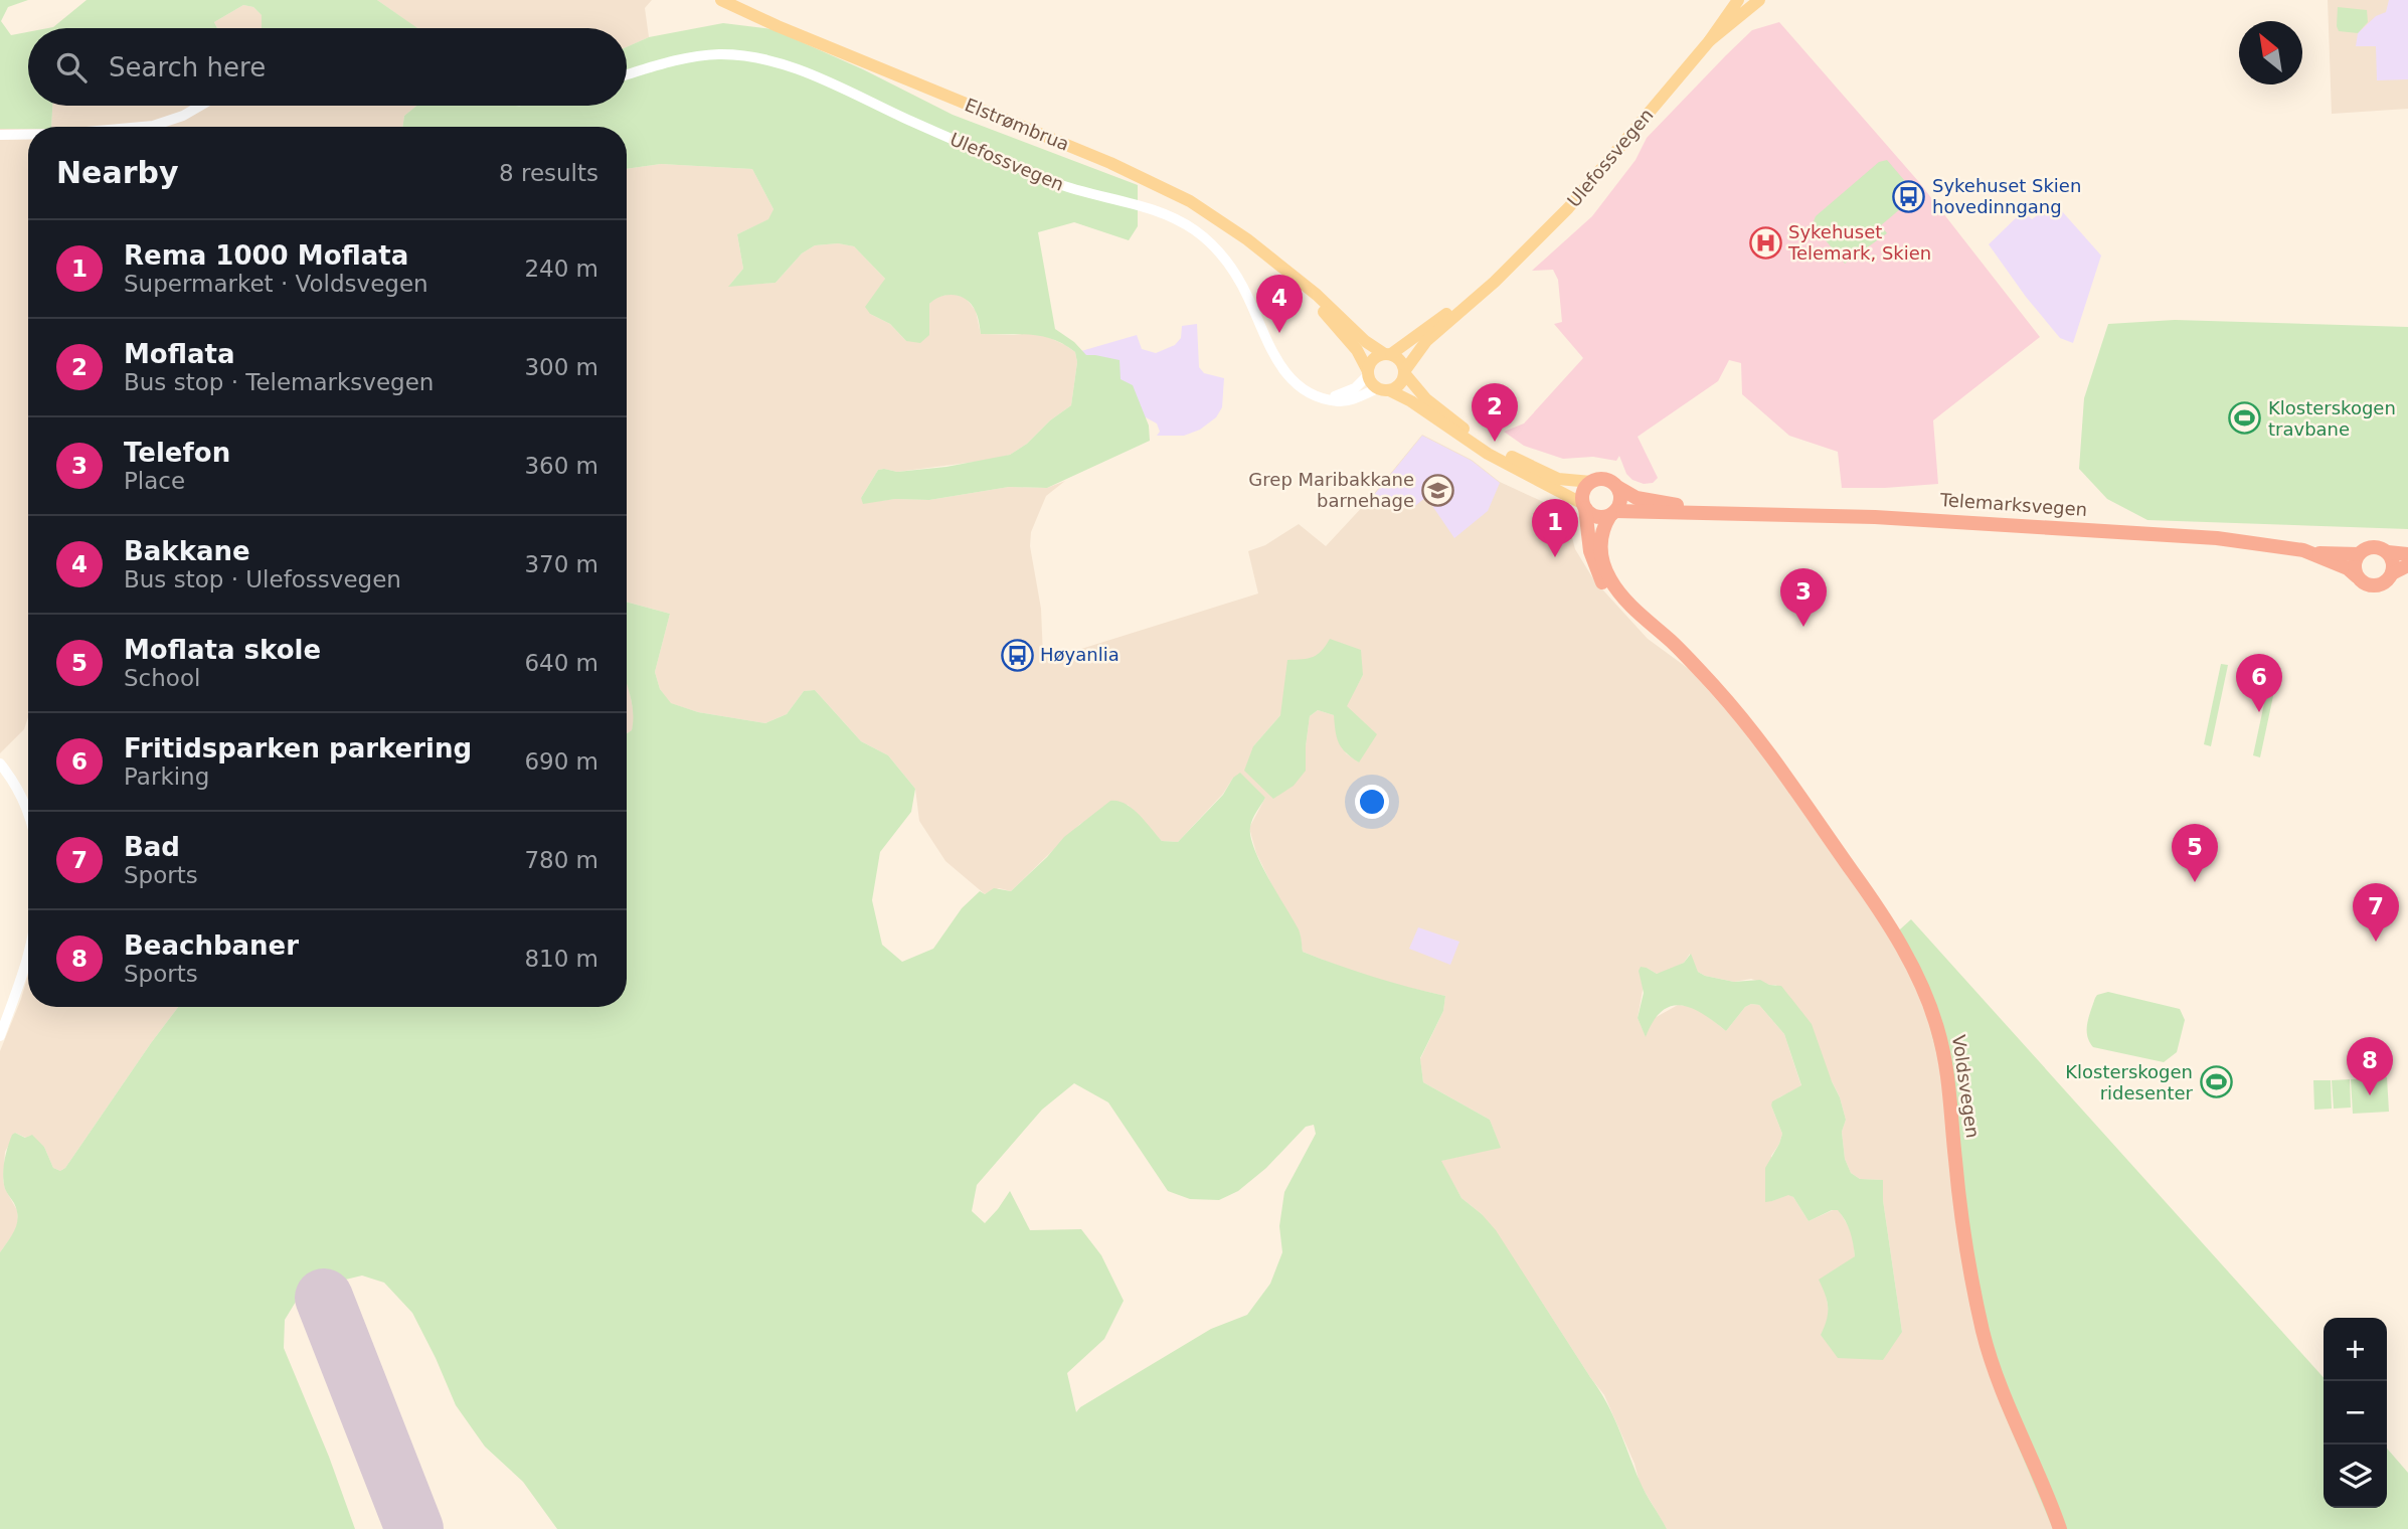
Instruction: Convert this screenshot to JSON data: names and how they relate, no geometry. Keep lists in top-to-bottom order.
{
  "streets": {
    "highway": ["Telemarksvegen", "Voldsvegen"],
    "main road": ["Elstrømbrua", "Ulefossvegen"]
  },
  "crossings": [
    ["Elstrømbrua", "Ulefossvegen"],
    ["Telemarksvegen", "Voldsvegen"]
  ],
  "places": {
    "bus stop": ["Sykehuset Skien hovedinngang", "Høyanlia"],
    "hospital": ["Sykehuset Telemark, Skien"],
    "sports": ["Klosterskogen travbane", "Klosterskogen ridesenter"],
    "school or university": ["Grep Maribakkane barnehage"]
  },
  "north": "top left",
  "page": {
    "search": "Search here",
    "heading": ["Nearby", "8 results"],
    "list": [
      {
        "mark": "1",
        "name": "Rema 1000 Moflata",
        "note": "Supermarket · Voldsvegen",
        "value": "240 m"
      },
      {
        "mark": "2",
        "name": "Moflata",
        "note": "Bus stop · Telemarksvegen",
        "value": "300 m"
      },
      {
        "mark": "3",
        "name": "Telefon",
        "note": "Place",
        "value": "360 m"
      },
      {
        "mark": "4",
        "name": "Bakkane",
        "note": "Bus stop · Ulefossvegen",
        "value": "370 m"
      },
      {
        "mark": "5",
        "name": "Moflata skole",
        "note": "School",
        "value": "640 m"
      },
      {
        "mark": "6",
        "name": "Fritidsparken parkering",
        "note": "Parking",
        "value": "690 m"
      },
      {
        "mark": "7",
        "name": "Bad",
        "note": "Sports",
        "value": "780 m"
      },
      {
        "mark": "8",
        "name": "Beachbaner",
        "note": "Sports",
        "value": "810 m"
      }
    ],
    "pins": [
      "4",
      "2",
      "1",
      "3",
      "6",
      "5",
      "7",
      "8"
    ],
    "map_buttons": ["+", "−"]
  }
}
